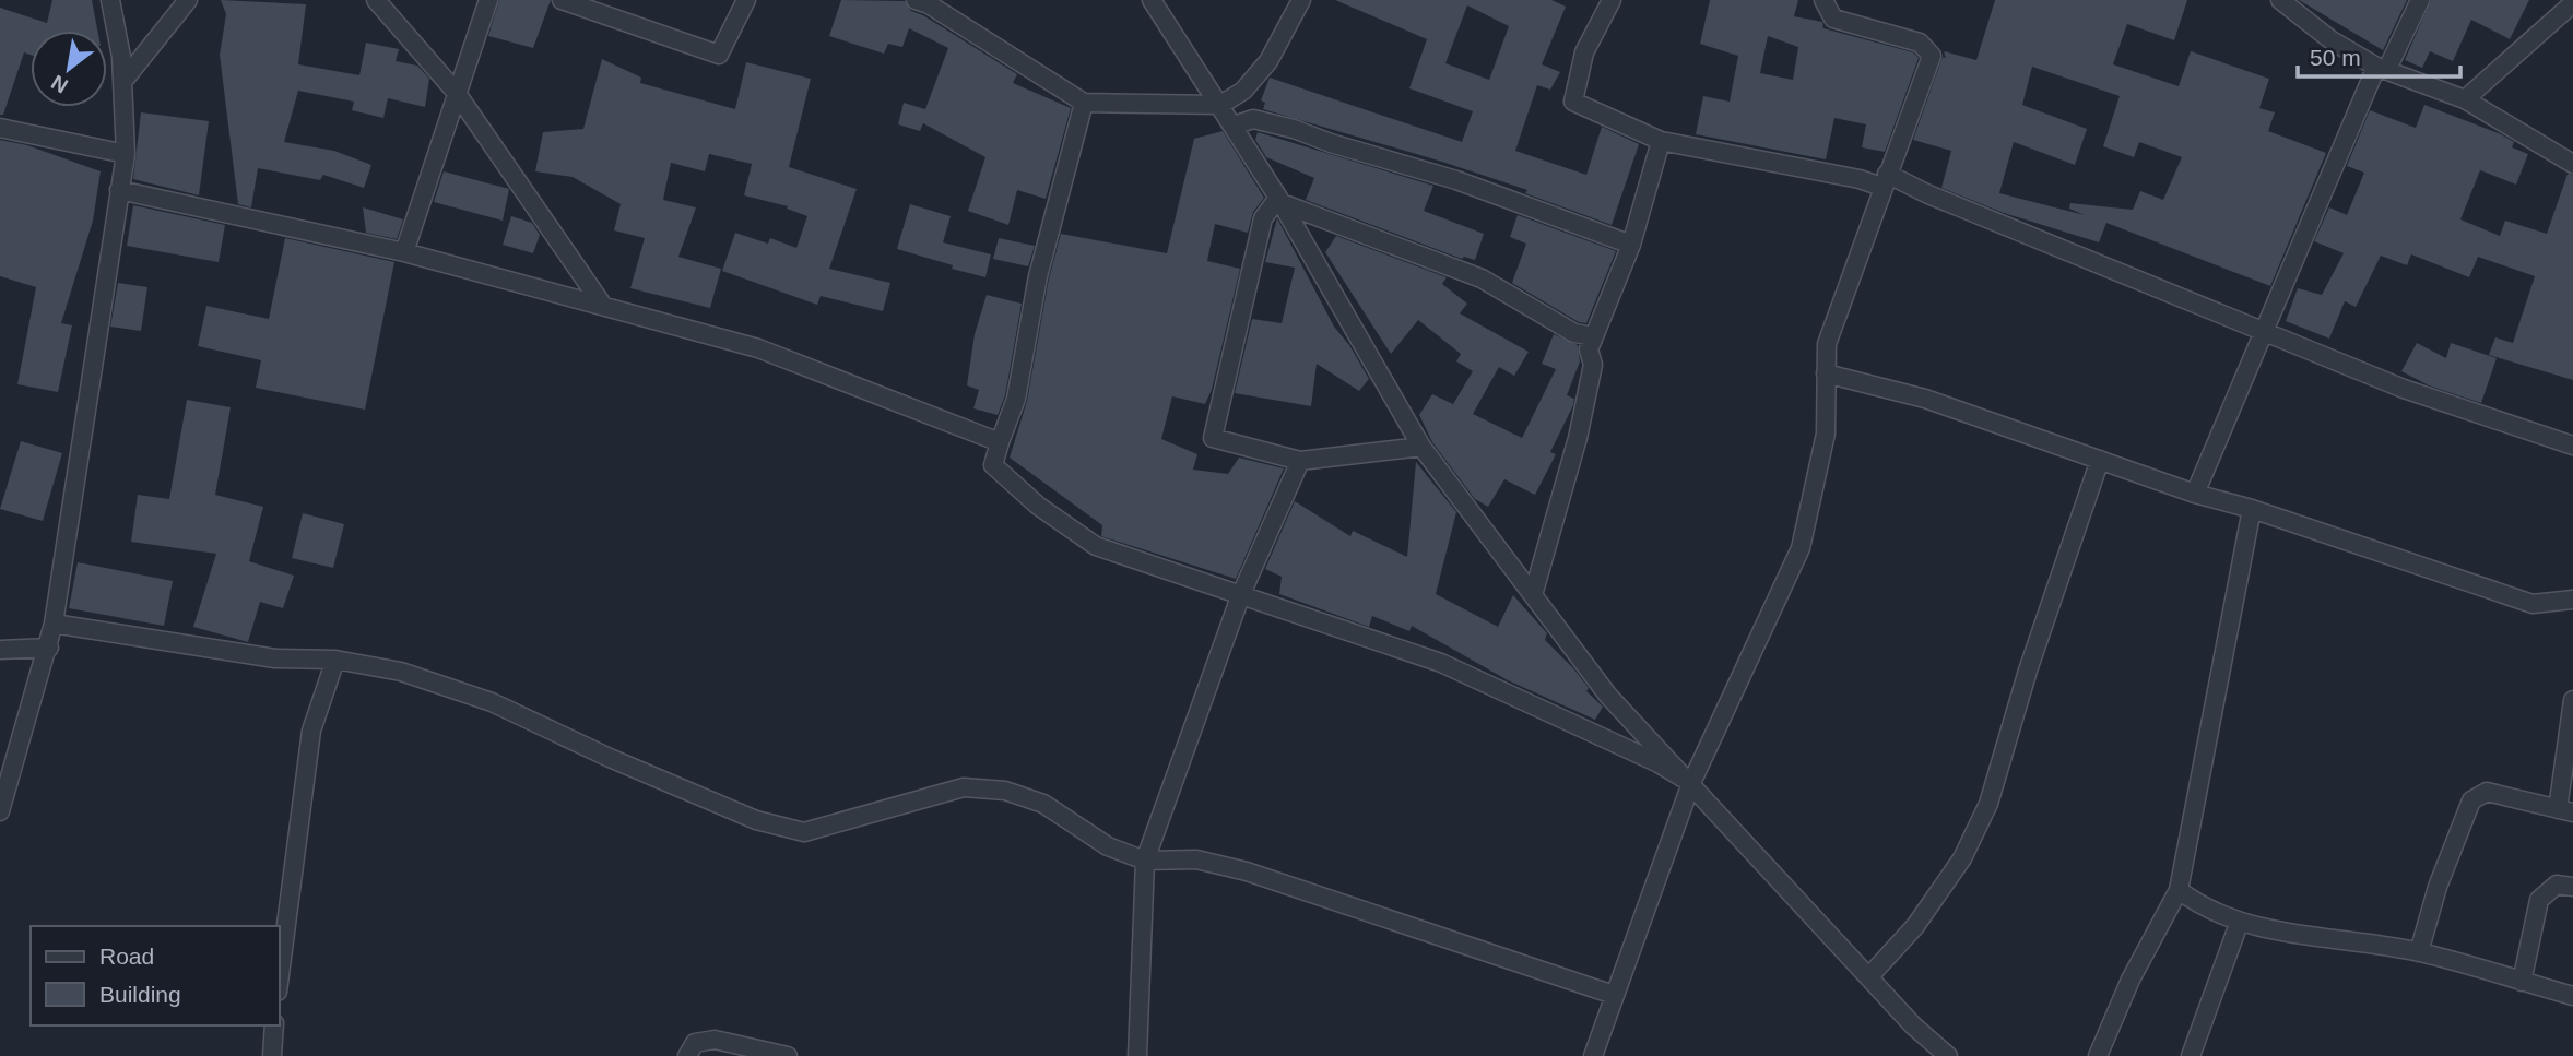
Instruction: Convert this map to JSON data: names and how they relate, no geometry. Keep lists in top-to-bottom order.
{
  "legend": ["Road", "Building"],
  "scale_bar": "50 m",
  "north": "bottom left"
}
